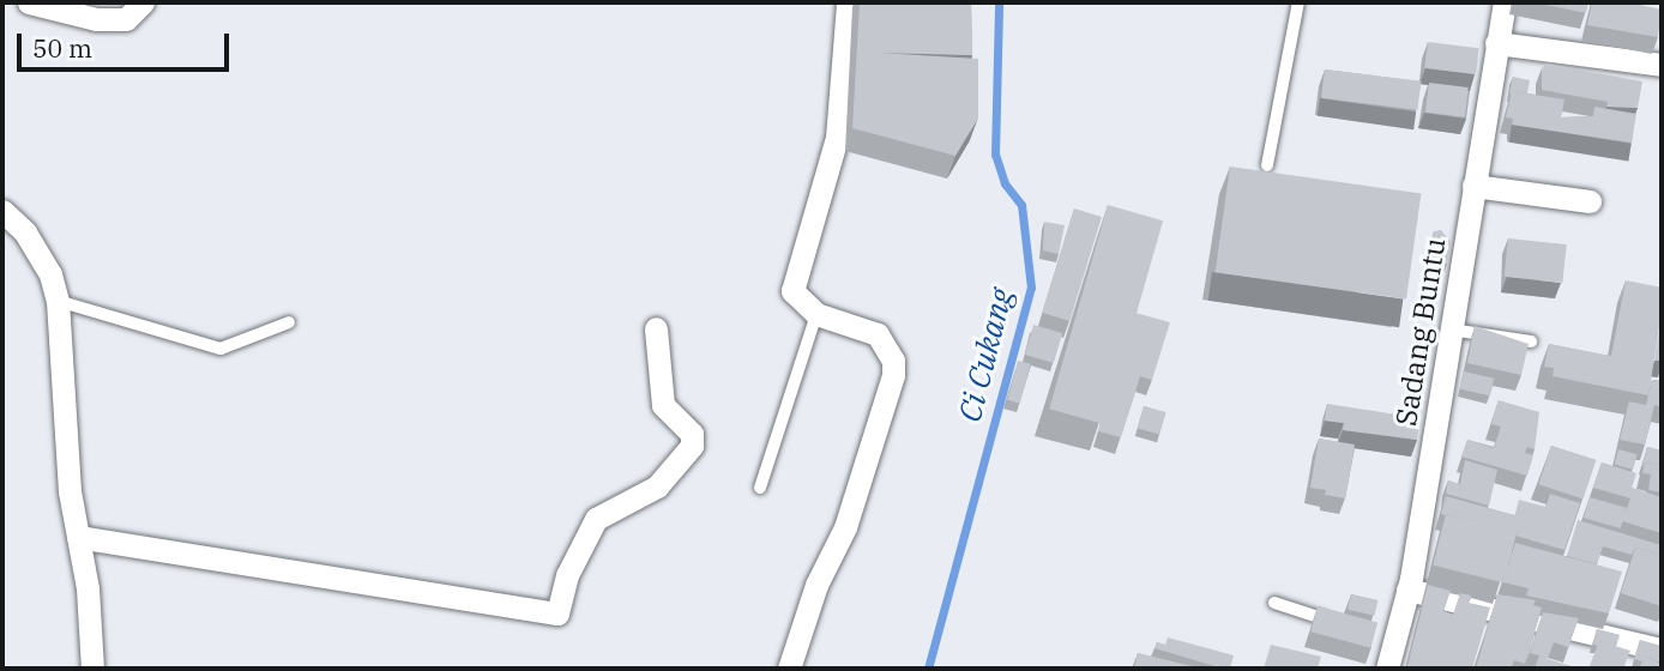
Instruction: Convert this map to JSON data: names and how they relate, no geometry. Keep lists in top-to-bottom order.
{
  "streets": {
    "street": ["Sadang Buntu"]
  },
  "water": ["Ci Cukang"],
  "scale_bar": "50 m"
}
